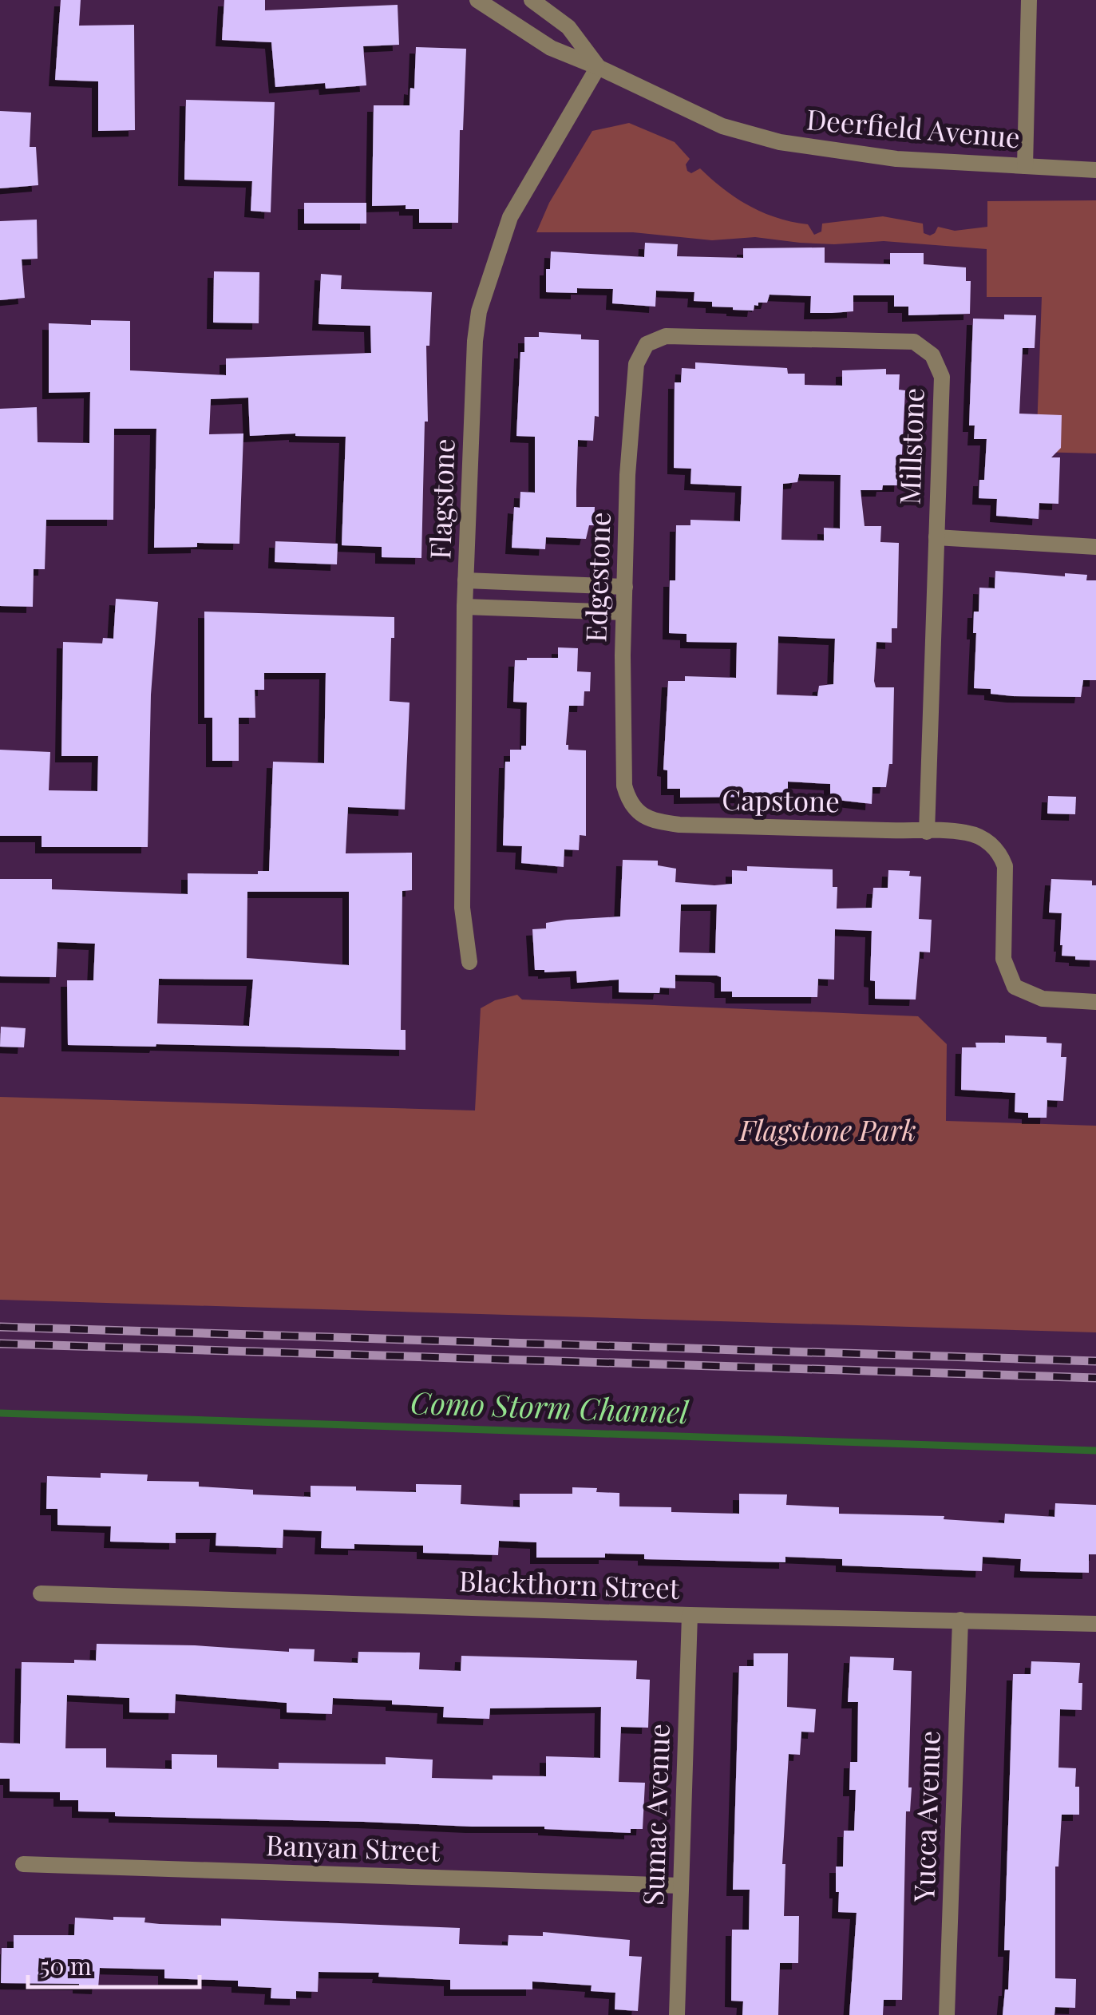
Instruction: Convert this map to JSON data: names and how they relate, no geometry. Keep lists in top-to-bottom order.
{
  "streets": {
    "street": [
      "Deerfield Avenue",
      "Millstone",
      "Flagstone",
      "Edgestone",
      "Capstone",
      "Blackthorn Street",
      "Sumac Avenue",
      "Yucca Avenue",
      "Banyan Street"
    ]
  },
  "crossings": [
    ["Deerfield Avenue", "Flagstone"],
    ["Millstone", "Edgestone"],
    ["Millstone", "Capstone"],
    ["Edgestone", "Capstone"],
    ["Blackthorn Street", "Sumac Avenue"],
    ["Blackthorn Street", "Yucca Avenue"],
    ["Sumac Avenue", "Banyan Street"]
  ],
  "water": ["Como Storm Channel"],
  "parks": ["Flagstone Park"],
  "scale_bar": "50 m"
}
